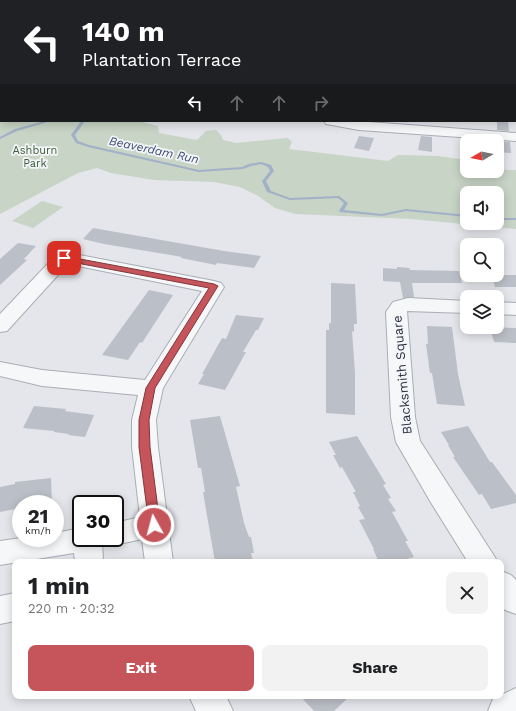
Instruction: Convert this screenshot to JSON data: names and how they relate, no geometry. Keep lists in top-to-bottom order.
{
  "streets": {
    "street": ["Blacksmith Square"]
  },
  "water": ["Beaverdam Run"],
  "parks": ["Ashburn Park"],
  "north": "left",
  "page": {
    "turn": ["140 m", "Plantation Terrace"],
    "speed": "21 km/h",
    "limit": "30",
    "heading": ["1 min", "220 m · 20:32"],
    "buttons": ["Exit", "Share"]
  }
}
